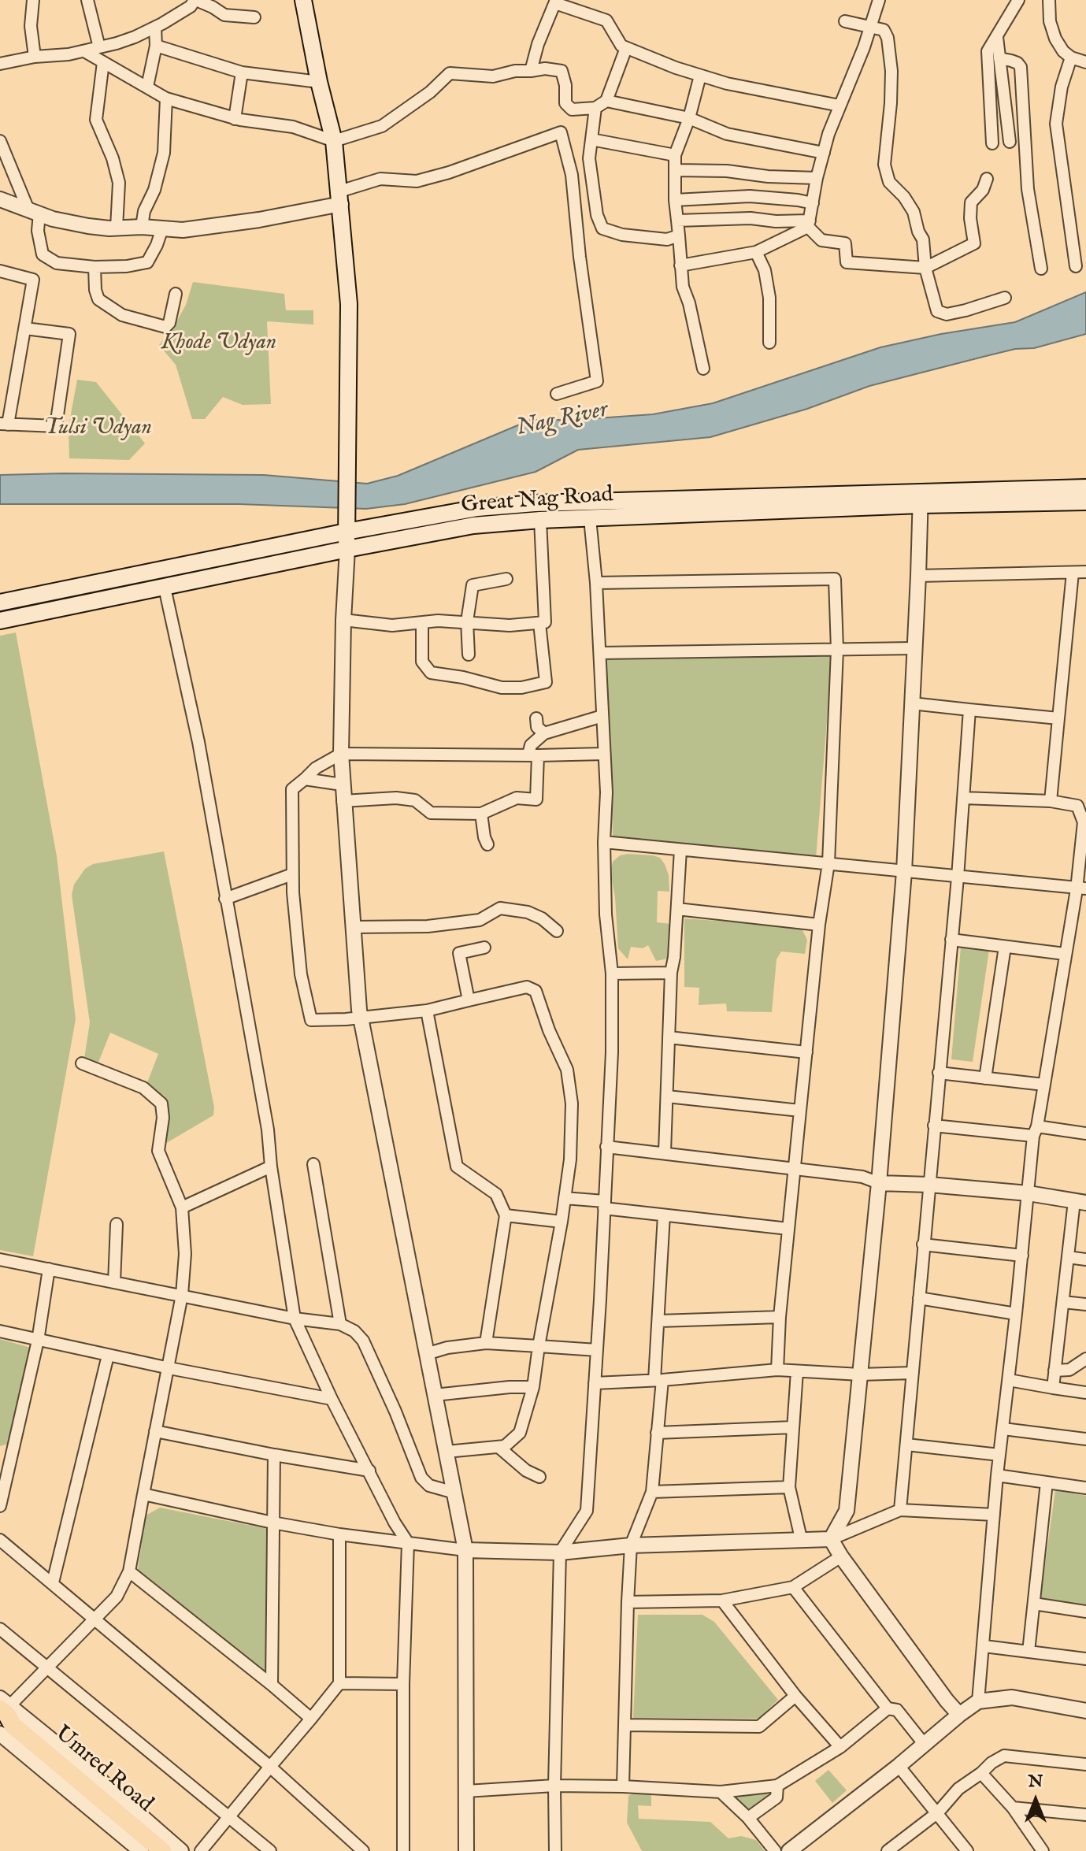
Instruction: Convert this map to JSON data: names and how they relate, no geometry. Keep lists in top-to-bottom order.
{
  "streets": {
    "main road": ["Great Nag Road", "Umred Road"]
  },
  "water": ["Nag River"],
  "parks": ["Khode Udyan", "Tulsi Udyan"],
  "north": "top"
}
